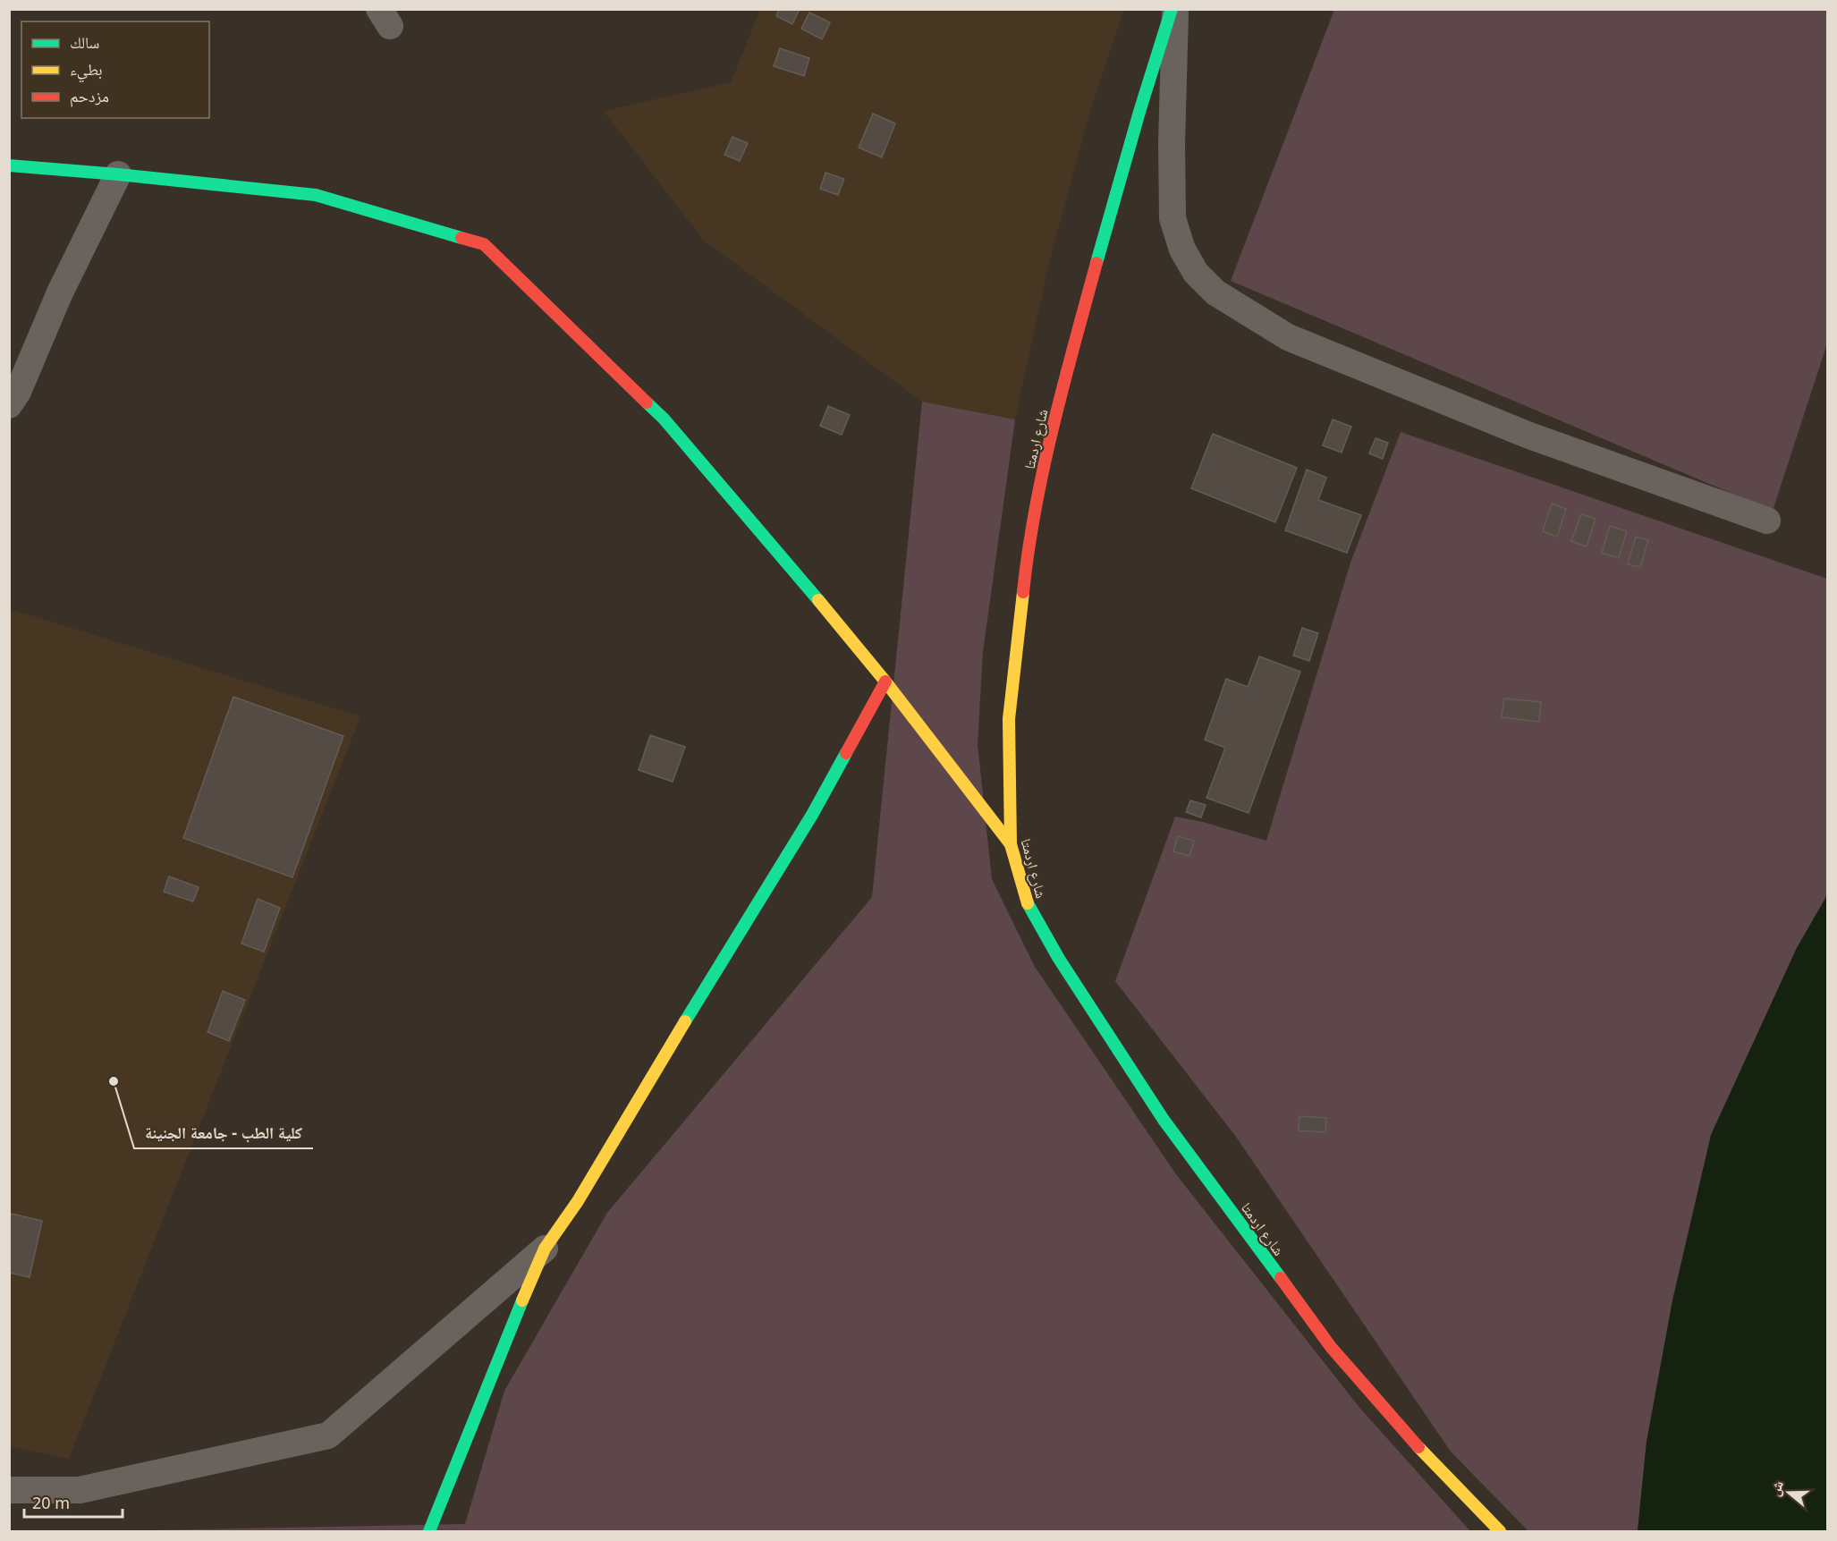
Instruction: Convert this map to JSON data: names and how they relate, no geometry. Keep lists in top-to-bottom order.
{
  "streets": {
    "street": ["شارع اردمتا"]
  },
  "places": ["كلية الطب - جامعة الجنينة"],
  "legend": ["سالك", "بطيء", "مزدحم"],
  "scale_bar": "20 m",
  "north": "left"
}
